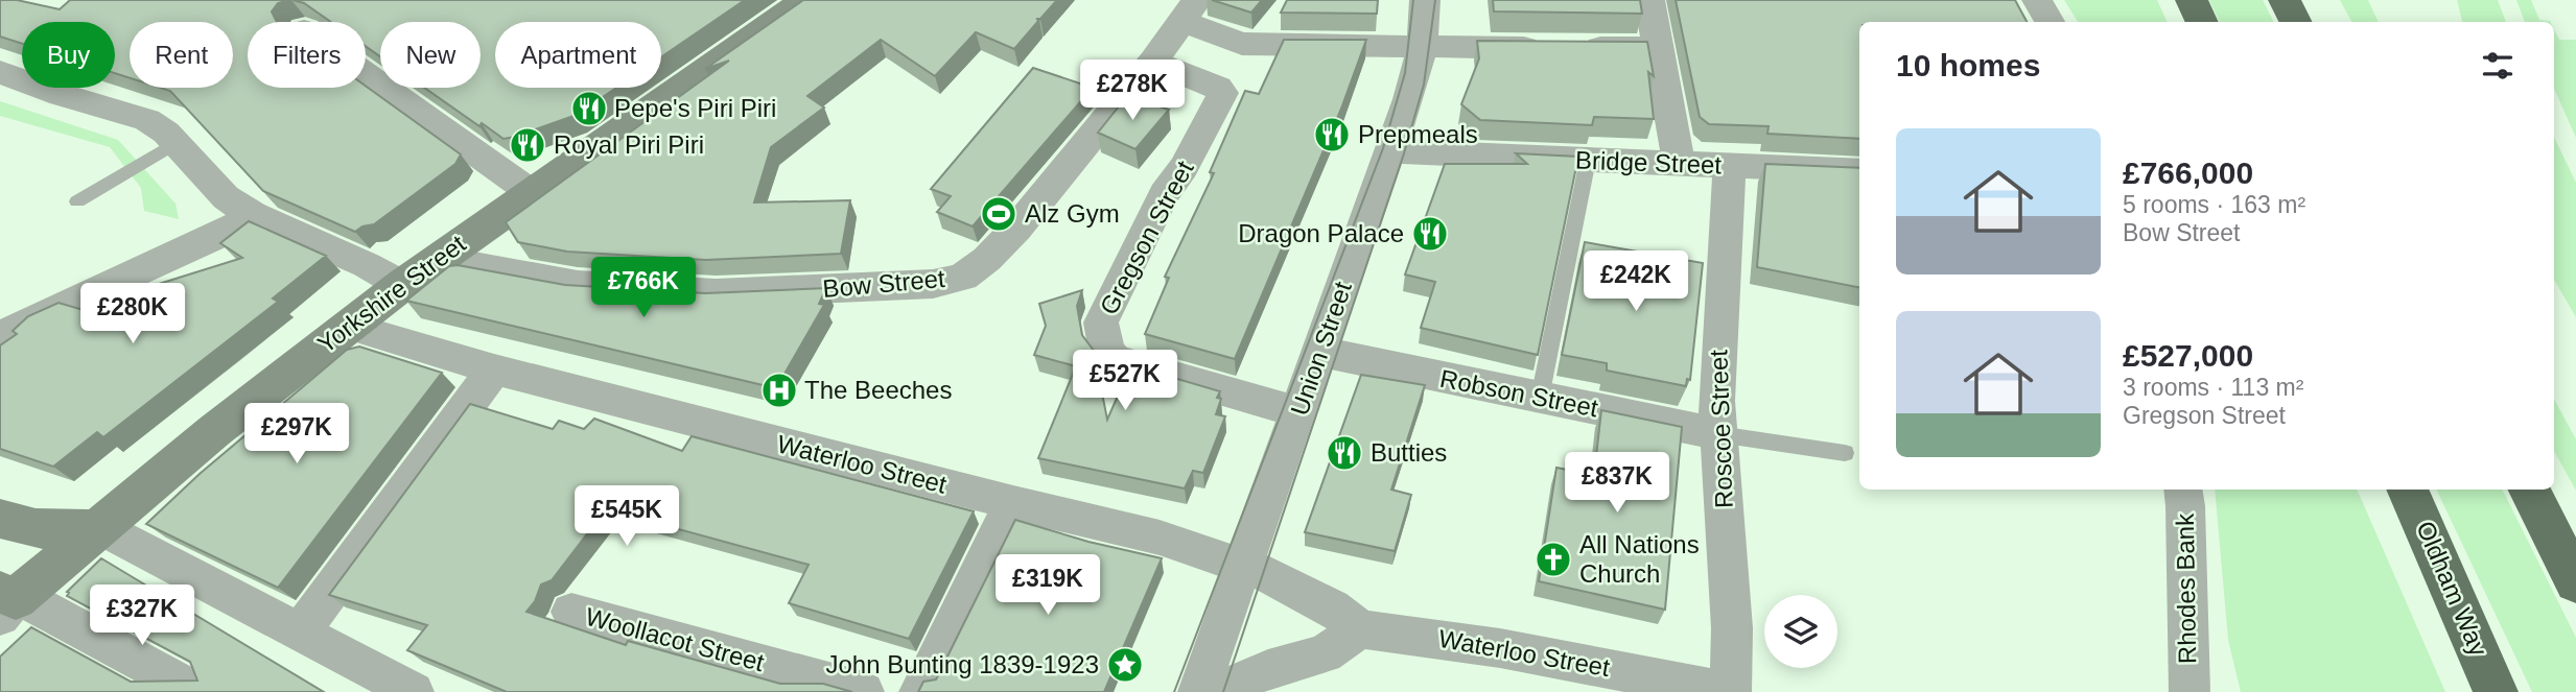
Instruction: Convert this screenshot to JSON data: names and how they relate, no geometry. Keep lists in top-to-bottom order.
{
  "streets": {
    "highway": ["Oldham Way"],
    "main road": ["Yorkshire Street"],
    "street": [
      "Bridge Street",
      "Gregson Street",
      "Bow Street",
      "Union Street",
      "Robson Street",
      "Roscoe Street",
      "Waterloo Street",
      "Rhodes Bank",
      "Woollacot Street"
    ]
  },
  "crossings": [
    ["Bridge Street", "Union Street"],
    ["Bridge Street", "Roscoe Street"],
    ["Gregson Street", "Bow Street"],
    ["Gregson Street", "Union Street"],
    ["Bow Street", "Yorkshire Street"],
    ["Yorkshire Street", "Waterloo Street"],
    ["Union Street", "Robson Street"],
    ["Union Street", "Waterloo Street"],
    ["Robson Street", "Roscoe Street"],
    ["Roscoe Street", "Waterloo Street"]
  ],
  "places": {
    "restaurant": [
      "Pepe's Piri Piri",
      "Prepmeals",
      "Royal Piri Piri",
      "Dragon Palace",
      "Butties"
    ],
    "sports": ["Alz Gym"],
    "hospital": ["The Beeches"],
    "church": ["All Nations Church"],
    "place": ["John Bunting 1839-1923"]
  },
  "page": {
    "chip": [
      "Buy",
      "Rent",
      "Filters",
      "New",
      "Apartment"
    ],
    "heading": "10 homes",
    "price": [
      "£278K",
      "£242K",
      "£766K",
      "£280K",
      "£527K",
      "£297K",
      "£837K",
      "£545K",
      "£319K",
      "£327K"
    ],
    "list": [
      {
        "name": "£766,000",
        "note": "5 rooms · 163 m² · Bow Street"
      },
      {
        "name": "£527,000",
        "note": "3 rooms · 113 m² · Gregson Street"
      }
    ]
  }
}
